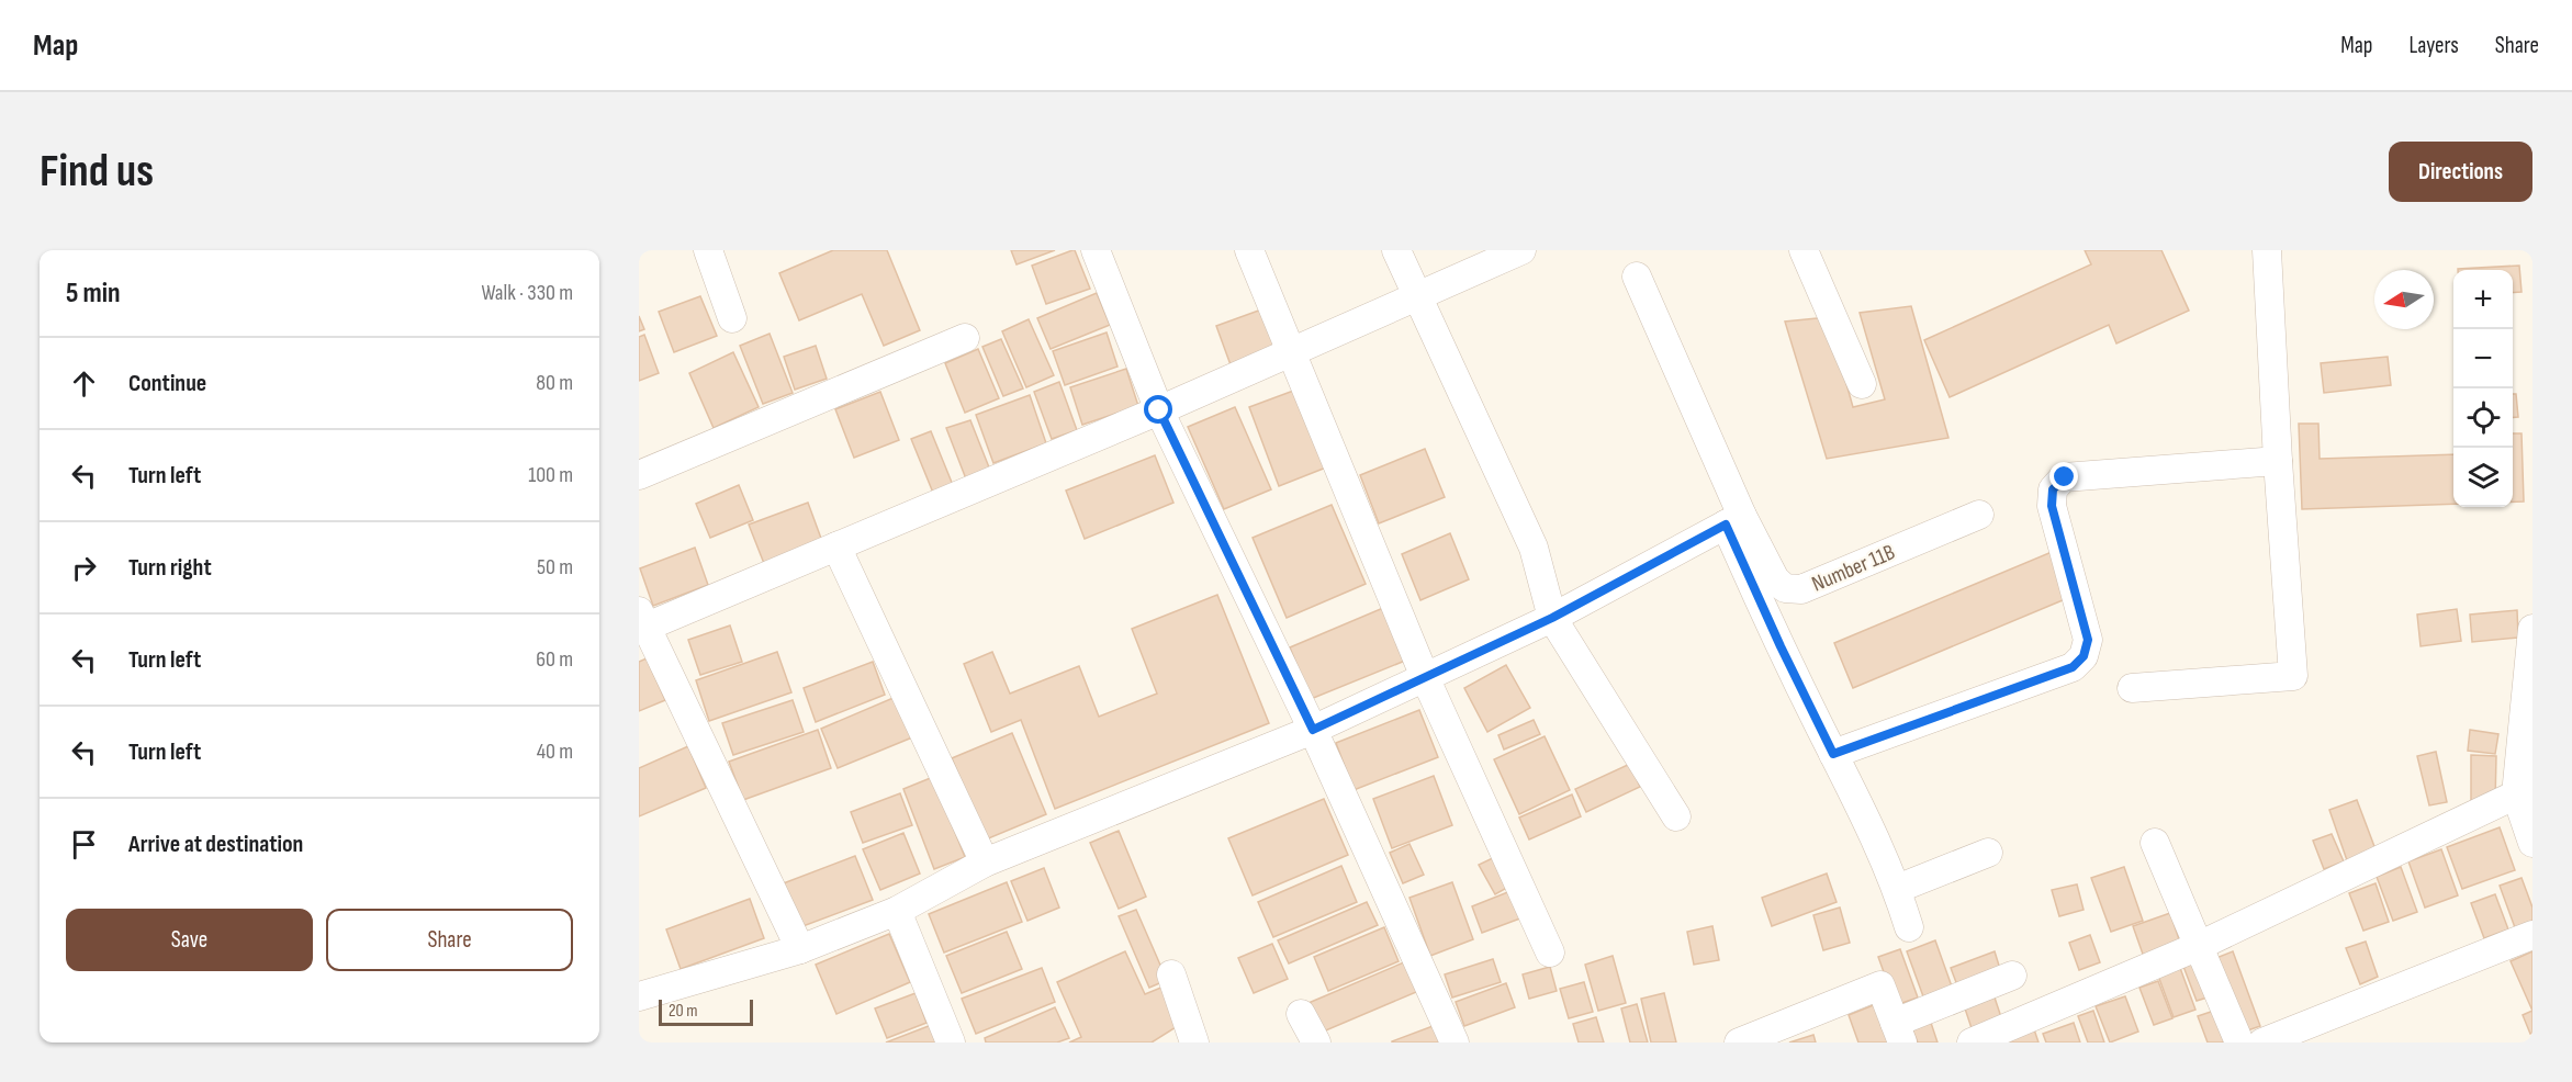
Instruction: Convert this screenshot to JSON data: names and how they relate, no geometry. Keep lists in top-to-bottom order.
{
  "streets": {
    "street": ["Number 11B"]
  },
  "scale_bar": "20 m",
  "north": "left",
  "page": {
    "header": "Map",
    "nav": ["Map", "Layers", "Share"],
    "buttons": [
      "Directions",
      ["Save", "Share"]
    ],
    "title": "Find us",
    "heading": ["5 min", "Walk · 330 m"],
    "map_buttons": ["+", "−"],
    "list": [
      ["Continue", "80 m"],
      ["Turn left", "100 m"],
      ["Turn right", "50 m"],
      ["Turn left", "60 m"],
      ["Turn left", "40 m"],
      "Arrive at destination"
    ],
    "scale": "20 m"
  }
}
